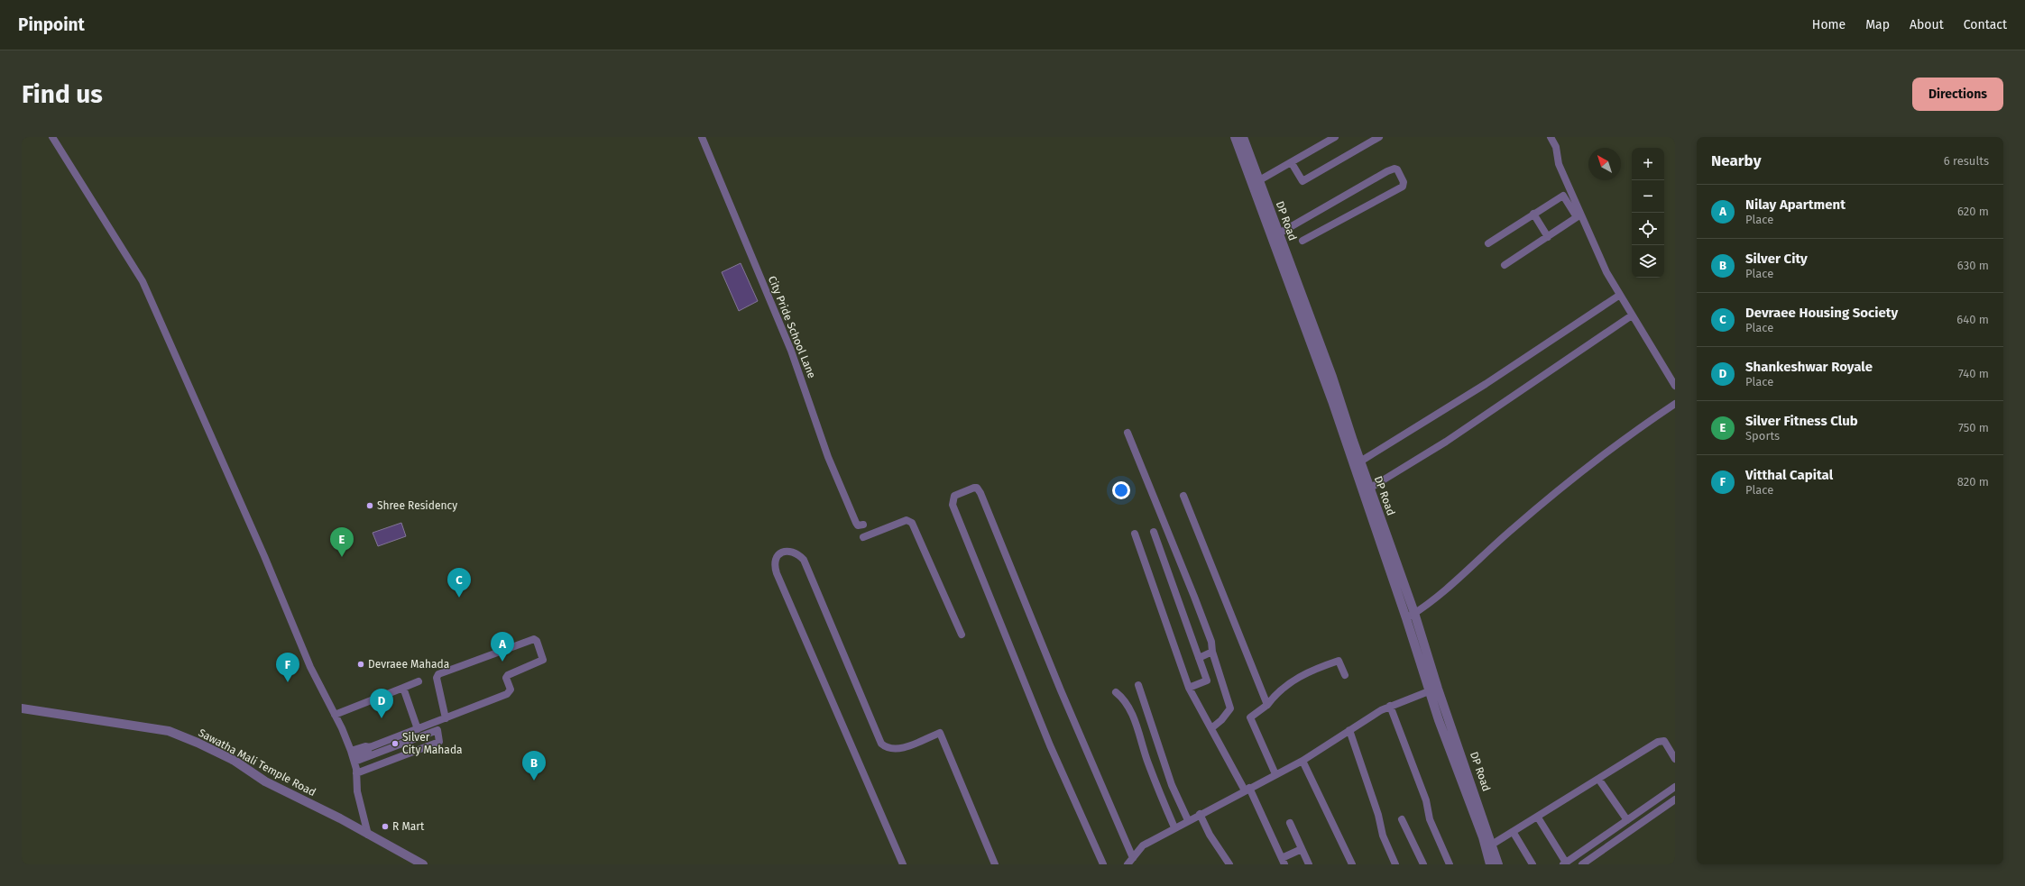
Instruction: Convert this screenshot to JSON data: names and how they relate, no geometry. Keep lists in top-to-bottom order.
{
  "streets": {
    "street": ["DP Road", "City Pride School Lane", "Sawatha Mali Temple Road"]
  },
  "places": [
    "Shree Residency",
    "Devraee Mahada",
    "Silver City Mahada",
    "R Mart"
  ],
  "north": "top left",
  "page": {
    "header": "Pinpoint",
    "nav": [
      "Home",
      "Map",
      "About",
      "Contact"
    ],
    "buttons": "Directions",
    "title": "Find us",
    "heading": ["Nearby", "6 results"],
    "map_buttons": ["+", "−"],
    "list": [
      {
        "mark": "A",
        "name": "Nilay Apartment",
        "note": "Place",
        "value": "620 m"
      },
      {
        "mark": "B",
        "name": "Silver City",
        "note": "Place",
        "value": "630 m"
      },
      {
        "mark": "C",
        "name": "Devraee Housing Society",
        "note": "Place",
        "value": "640 m"
      },
      {
        "mark": "D",
        "name": "Shankeshwar Royale",
        "note": "Place",
        "value": "740 m"
      },
      {
        "mark": "E",
        "name": "Silver Fitness Club",
        "note": "Sports",
        "value": "750 m"
      },
      {
        "mark": "F",
        "name": "Vitthal Capital",
        "note": "Place",
        "value": "820 m"
      }
    ],
    "pins": [
      "E",
      "C",
      "A",
      "F",
      "D",
      "B"
    ]
  }
}
